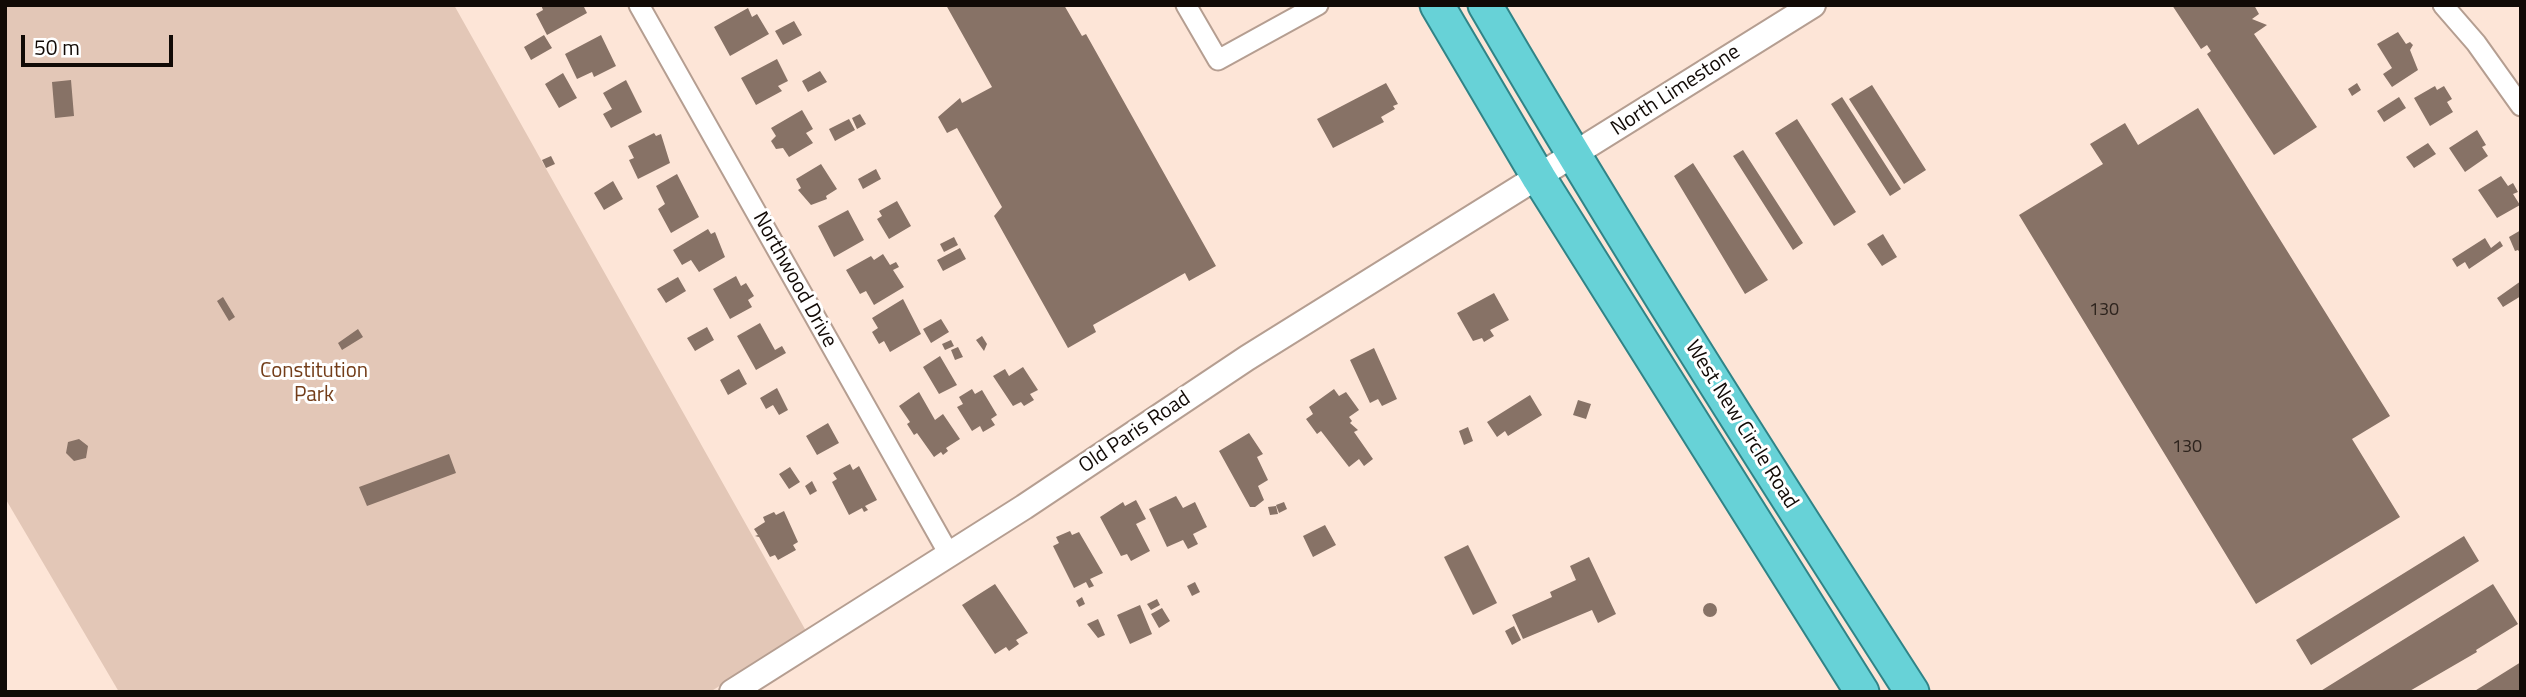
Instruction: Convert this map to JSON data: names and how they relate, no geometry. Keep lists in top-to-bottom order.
{
  "streets": {
    "highway": ["West New Circle Road"],
    "street": ["North Limestone", "Northwood Drive", "Old Paris Road"]
  },
  "crossings": [
    ["North Limestone", "West New Circle Road"],
    ["North Limestone", "Old Paris Road"],
    ["Northwood Drive", "Old Paris Road"],
    ["West New Circle Road", "Old Paris Road"]
  ],
  "parks": ["Constitution Park"],
  "house_numbers": ["130", "130"],
  "scale_bar": "50 m"
}
